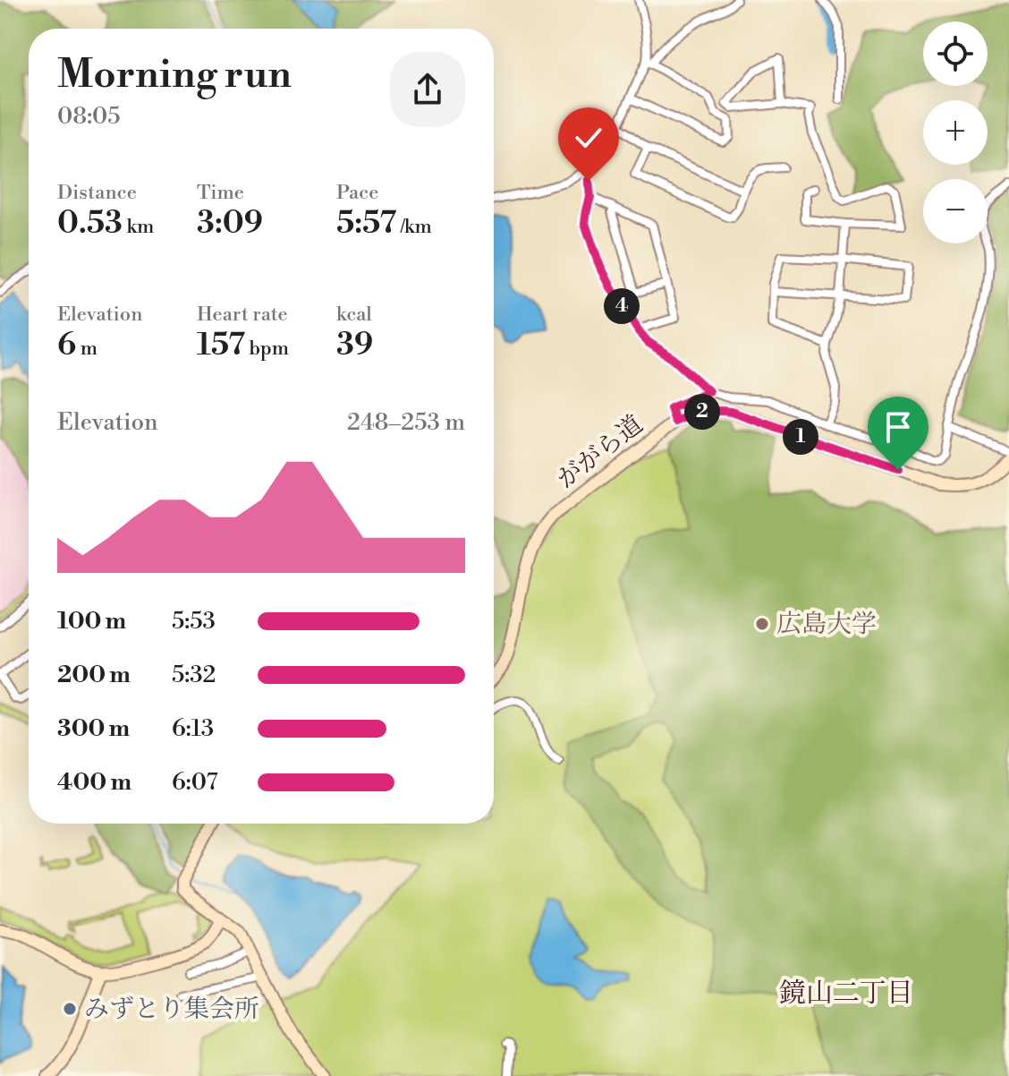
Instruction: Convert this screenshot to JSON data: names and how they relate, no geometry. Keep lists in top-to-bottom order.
{
  "streets": {
    "street": ["ががら道"]
  },
  "districts": ["鏡山二丁目"],
  "places": ["広島大学", "みずとり集会所"],
  "page": {
    "map_buttons": ["+", "−"],
    "heading": ["Morning run", "08:05"],
    "stats": [
      ["Distance", "0.53 km"],
      ["Time", "3:09"],
      ["Pace", "5:57 /km"],
      ["Elevation", "6 m"],
      ["Heart rate", "157 bpm"],
      ["kcal", "39"]
    ],
    "pins": ["4", "2", "1"],
    "chart": ["Elevation", "248–253 m"],
    "list": [
      {
        "name": "100 m",
        "note": "5:53"
      },
      {
        "name": "200 m",
        "note": "5:32"
      },
      {
        "name": "300 m",
        "note": "6:13"
      },
      {
        "name": "400 m",
        "note": "6:07"
      }
    ]
  }
}
